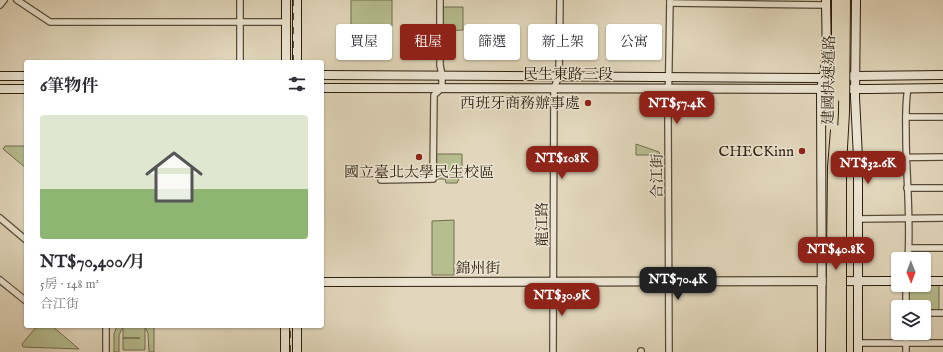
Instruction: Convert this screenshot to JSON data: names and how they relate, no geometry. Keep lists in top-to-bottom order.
{
  "streets": {
    "highway": ["建國快速道路"],
    "street": [
      "民生東路三段",
      "合江街",
      "龍江路",
      "錦州街"
    ]
  },
  "crossings": [
    ["民生東路三段", "合江街"],
    ["民生東路三段", "龍江路"],
    ["合江街", "錦州街"],
    ["龍江路", "錦州街"]
  ],
  "places": ["西班牙商務辦事處", "CHECKinn", "國立臺北大學民生校區"],
  "north": "bottom",
  "page": {
    "chip": [
      "買屋",
      "租屋",
      "篩選",
      "新上架",
      "公寓"
    ],
    "heading": "6筆物件",
    "price": [
      "NT$57.4K",
      "NT$108K",
      "NT$32.6K",
      "NT$40.8K",
      "NT$70.4K",
      "NT$30.9K"
    ],
    "list": [
      {
        "name": "NT$70,400/月",
        "note": "5房 · 148 m² · 合江街"
      }
    ]
  }
}
